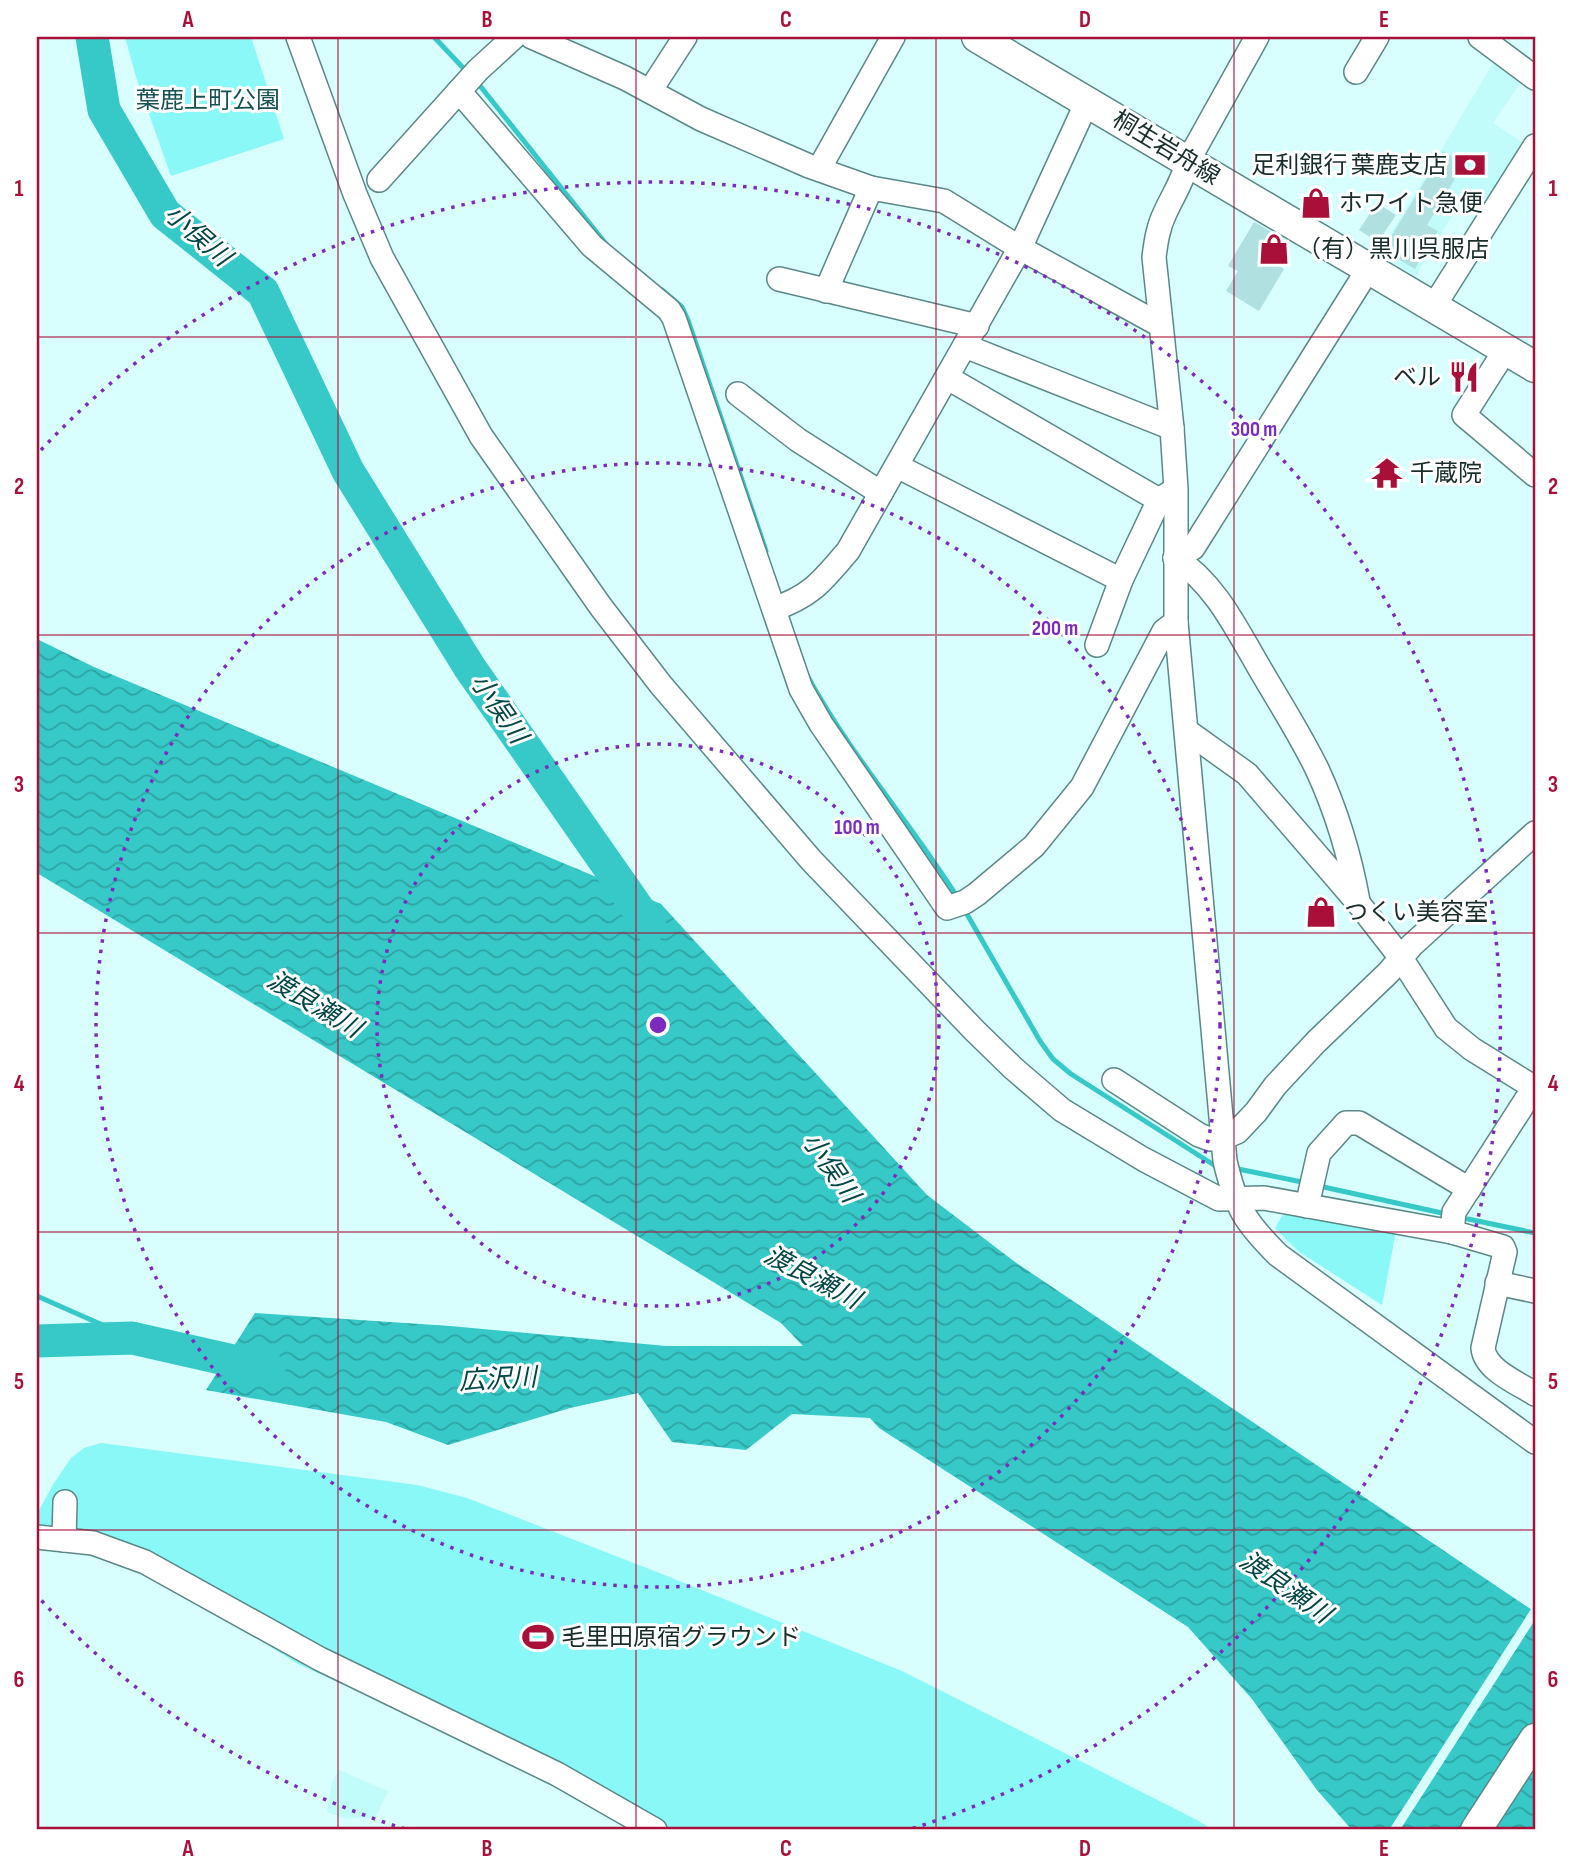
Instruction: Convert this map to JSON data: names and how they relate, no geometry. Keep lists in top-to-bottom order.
{
  "streets": {
    "main road": ["桐生岩舟線"]
  },
  "water": ["小俣川", "渡良瀬川", "広沢川"],
  "parks": ["葉鹿上町公園"],
  "places": {
    "bank": ["足利銀行 葉鹿支店"],
    "shop": ["ホワイト急便", "（有）黒川呉服店", "つくい美容室"],
    "restaurant": ["ベル"],
    "temple": ["千蔵院"],
    "sports": ["毛里田原宿グラウンド"]
  },
  "grid": {
    "columns": [
      "A",
      "B",
      "C",
      "D",
      "E"
    ],
    "rows": [
      "1",
      "2",
      "3",
      "4",
      "5",
      "6"
    ]
  },
  "rings": ["300 m", "200 m", "100 m"]
}
